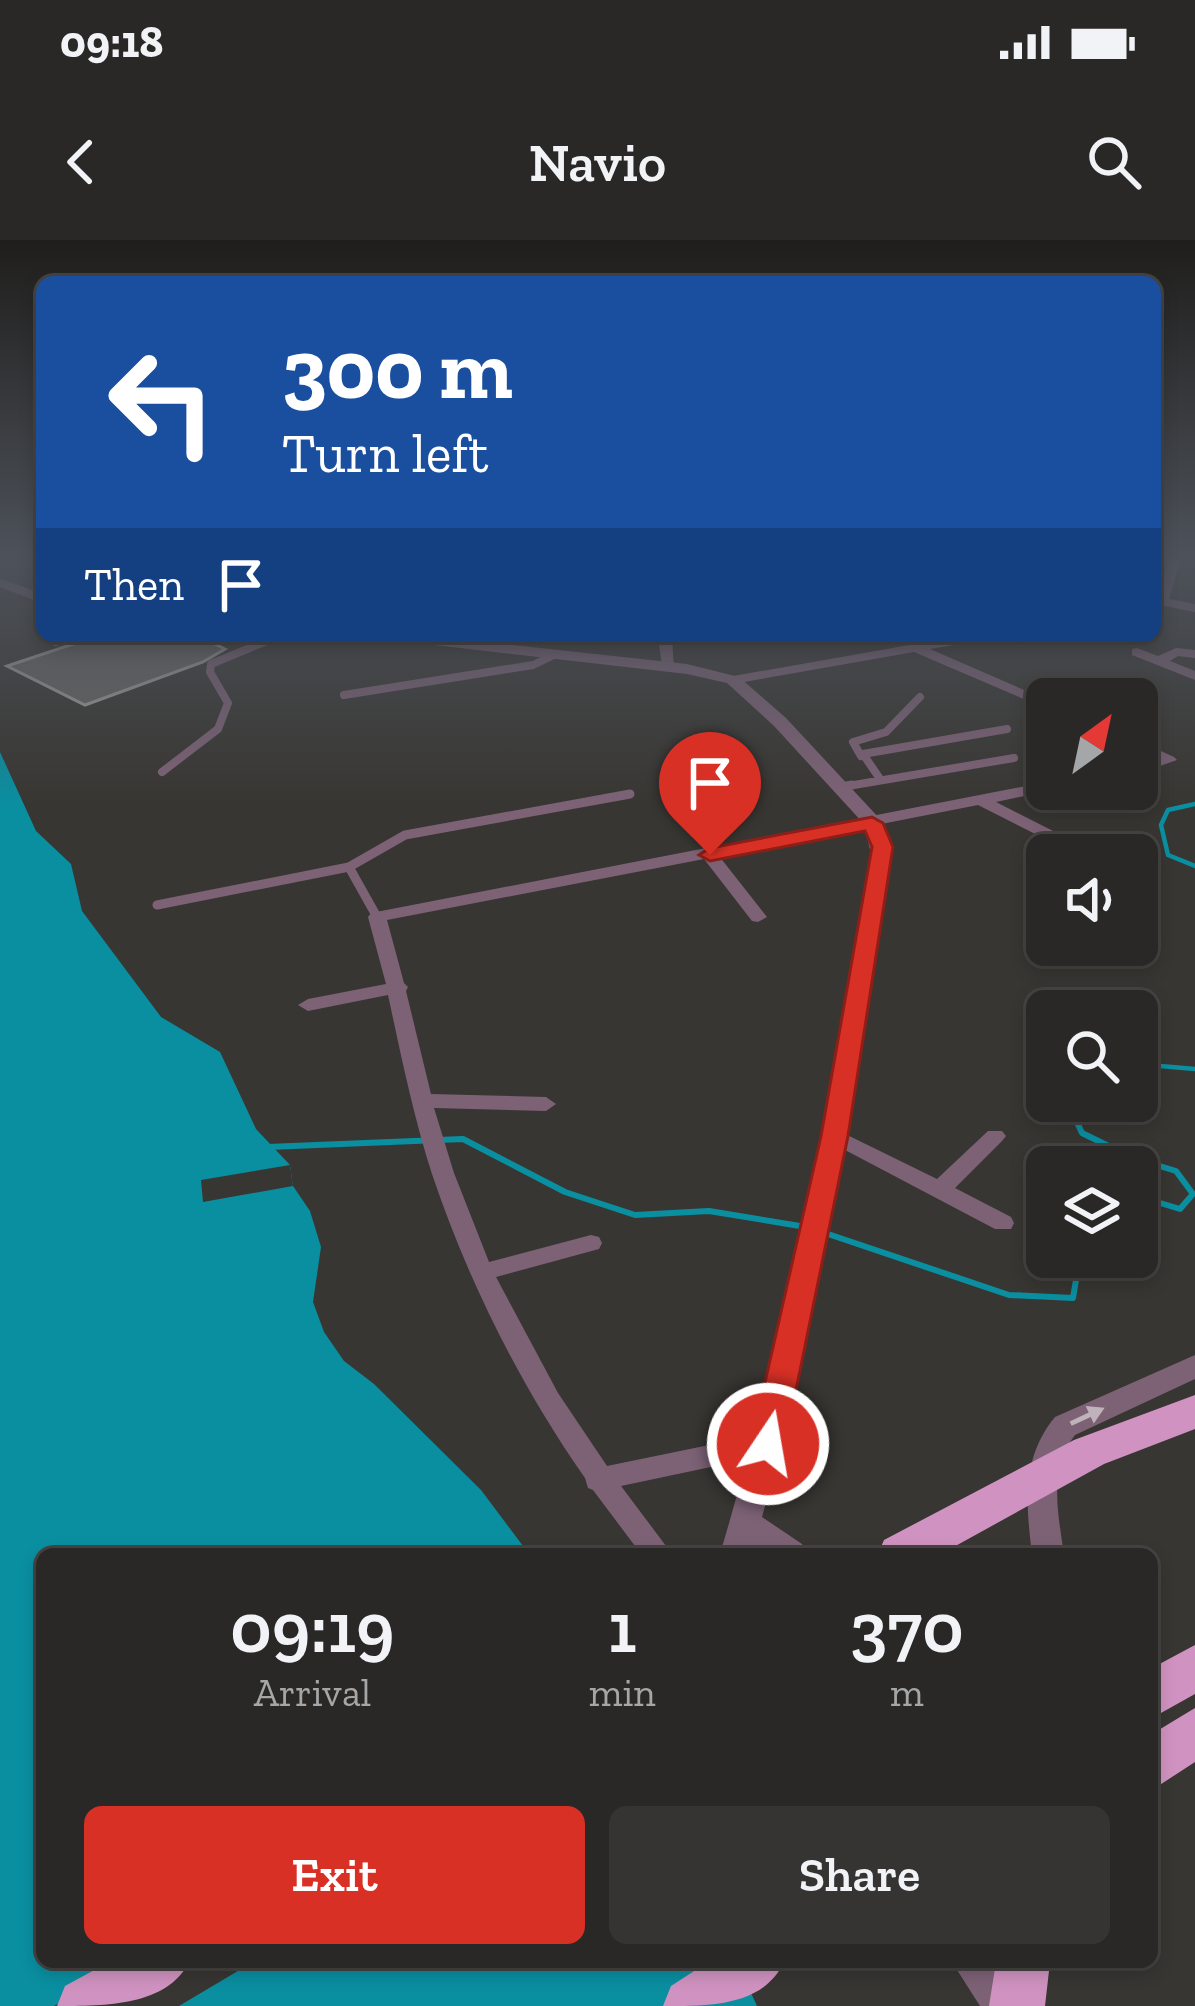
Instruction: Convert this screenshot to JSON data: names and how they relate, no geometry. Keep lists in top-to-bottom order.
{
  "north": "top right",
  "page": {
    "status": "09:18",
    "header": "Navio",
    "turn": ["300 m", "Turn left"],
    "then": "Then",
    "eta": [
      "09:19",
      "Arrival",
      "1",
      "min",
      "370",
      "m"
    ],
    "buttons": ["Exit", "Share"]
  }
}
